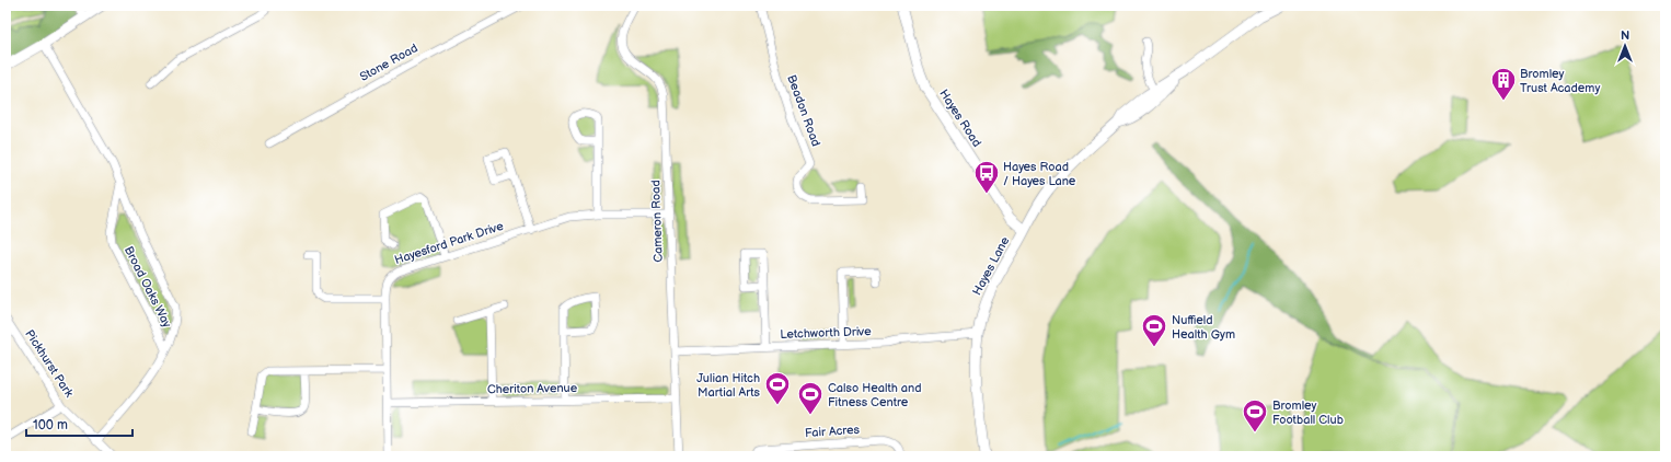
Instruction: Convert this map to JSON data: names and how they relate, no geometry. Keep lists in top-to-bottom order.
{
  "streets": {
    "main road": ["Hayes Road", "Hayes Lane"],
    "street": [
      "Stone Road",
      "Beadon Road",
      "Cameron Road",
      "Hayesford Park Drive",
      "Broad Oaks Way",
      "Letchworth Drive",
      "Pickhurst Park",
      "Cheriton Avenue",
      "Fair Acres"
    ]
  },
  "crossings": [
    ["Hayes Road", "Hayes Lane"],
    ["Cameron Road", "Hayesford Park Drive"],
    ["Cameron Road", "Letchworth Drive"],
    ["Cameron Road", "Cheriton Avenue"],
    ["Hayesford Park Drive", "Cheriton Avenue"],
    ["Hayes Lane", "Letchworth Drive"],
    ["Broad Oaks Way", "Pickhurst Park"]
  ],
  "places": {
    "building": ["Bromley Trust Academy"],
    "bus stop": ["Hayes Road / Hayes Lane"],
    "sports": [
      "Nuffield Health Gym",
      "Julian Hitch Martial Arts",
      "Calso Health and Fitness Centre",
      "Bromley Football Club"
    ]
  },
  "scale_bar": "100 m",
  "north": "top"
}
